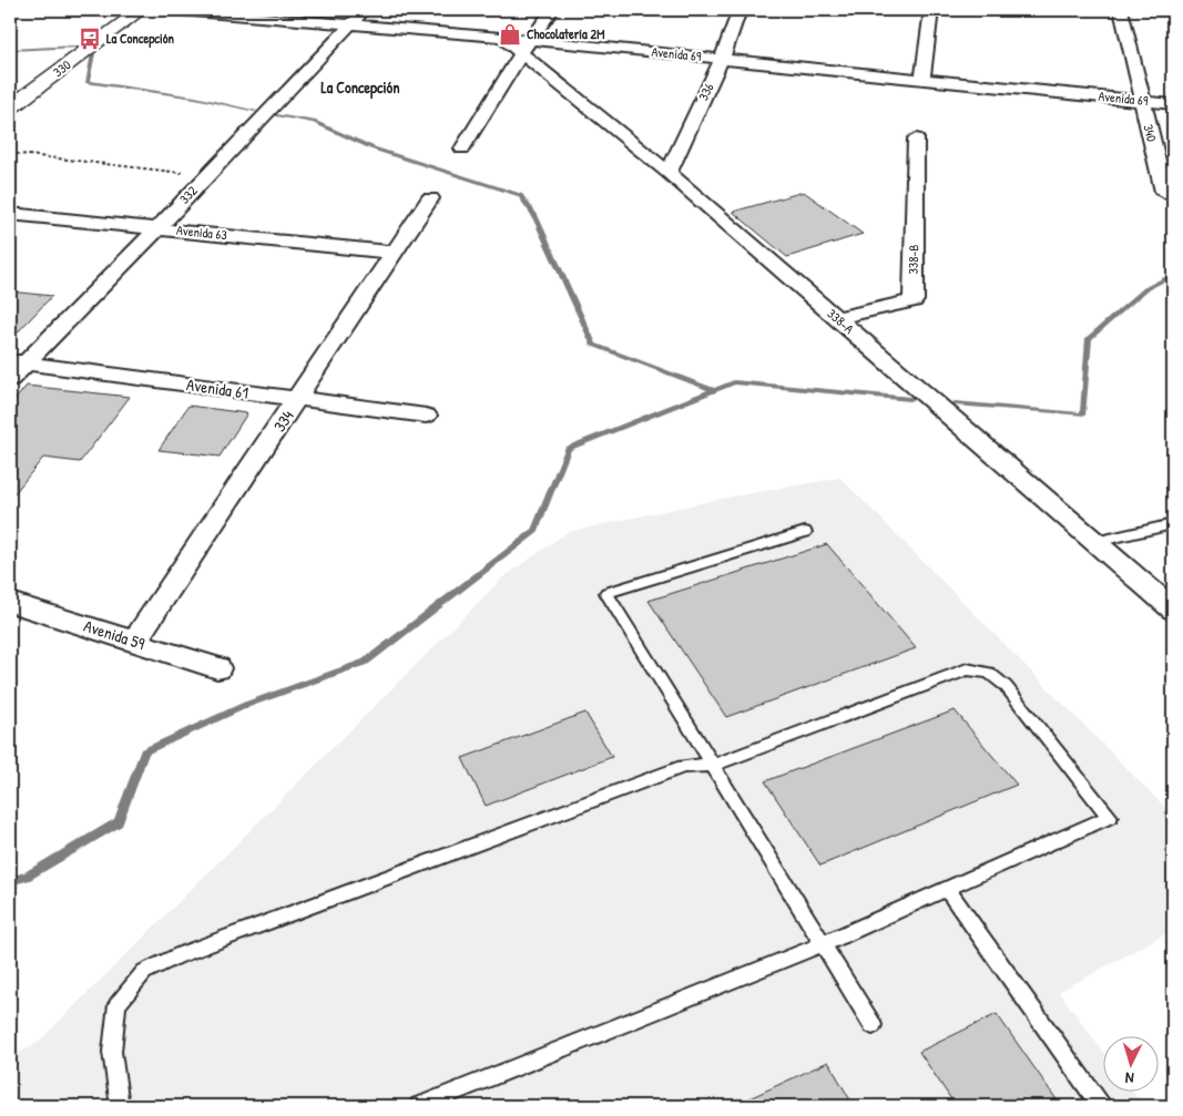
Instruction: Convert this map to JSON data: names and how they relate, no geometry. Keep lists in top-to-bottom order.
{
  "streets": {
    "street": [
      "Avenida 69",
      "330",
      "336",
      "340",
      "332",
      "Avenida 63",
      "338-B",
      "338-A",
      "Avenida 61",
      "334",
      "Avenida 59"
    ]
  },
  "crossings": [
    ["Avenida 69", "336"],
    ["Avenida 69", "340"],
    ["Avenida 69", "338-A"],
    ["336", "338-A"],
    ["332", "Avenida 63"],
    ["332", "338-A"],
    ["332", "Avenida 61"],
    ["Avenida 63", "334"],
    ["338-B", "338-A"],
    ["Avenida 61", "334"],
    ["334", "Avenida 59"]
  ],
  "districts": ["La Concepción"],
  "places": {
    "shop": ["Chocolatería 2M"],
    "bus stop": ["La Concepción"]
  },
  "north": "bottom"
}
